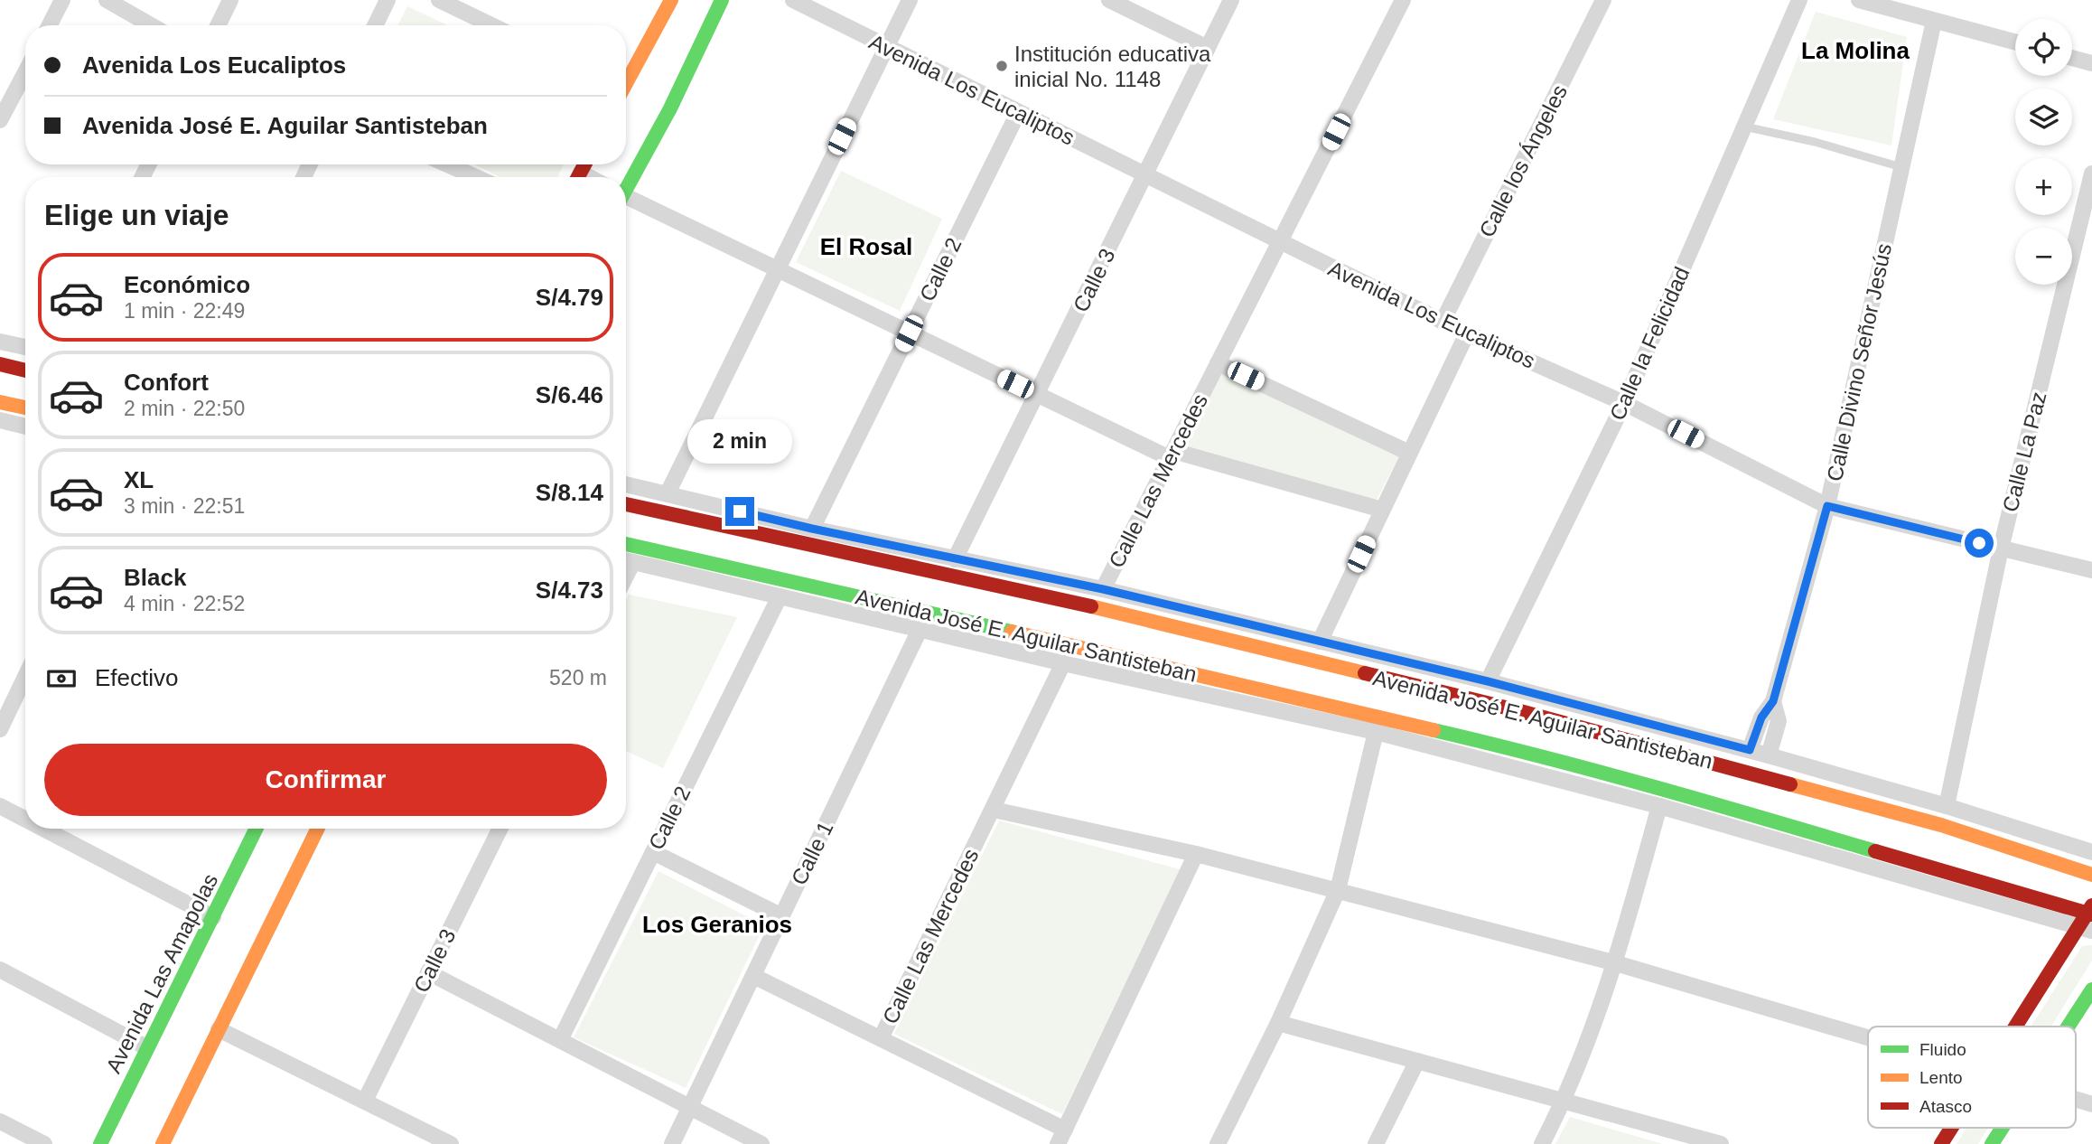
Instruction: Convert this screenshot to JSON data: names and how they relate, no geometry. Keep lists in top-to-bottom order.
{
  "streets": {
    "main road": ["Avenida José E. Aguilar Santisteban", "Avenida Las Amapolas"],
    "street": [
      "Avenida Los Eucaliptos",
      "Calle los Ángeles",
      "Calle 2",
      "Calle 3",
      "Calle la Felicidad",
      "Calle Divino Señor Jesús",
      "Calle La Paz",
      "Calle Las Mercedes",
      "Calle 1"
    ]
  },
  "crossings": [
    ["Avenida Los Eucaliptos", "Calle los Ángeles"],
    ["Avenida Los Eucaliptos", "Calle 2"],
    ["Avenida Los Eucaliptos", "Calle 3"],
    ["Avenida Los Eucaliptos", "Calle la Felicidad"],
    ["Avenida Los Eucaliptos", "Calle Divino Señor Jesús"],
    ["Avenida Los Eucaliptos", "Calle La Paz"],
    ["Avenida Los Eucaliptos", "Calle Las Mercedes"],
    ["Calle 2", "Avenida José E. Aguilar Santisteban"],
    ["Calle 3", "Avenida José E. Aguilar Santisteban"],
    ["Calle la Felicidad", "Avenida José E. Aguilar Santisteban"],
    ["Calle Divino Señor Jesús", "Avenida José E. Aguilar Santisteban"],
    ["Calle La Paz", "Avenida José E. Aguilar Santisteban"],
    ["Calle Las Mercedes", "Avenida José E. Aguilar Santisteban"],
    ["Avenida José E. Aguilar Santisteban", "Calle 1"]
  ],
  "districts": ["La Molina", "El Rosal", "Los Geranios"],
  "places": ["Institución educativa inicial No. 1148"],
  "legend": ["Fluido", "Lento", "Atasco"],
  "page": {
    "map_buttons": ["+", "−"],
    "banner": ["Avenida Los Eucaliptos", "Avenida José E. Aguilar Santisteban"],
    "heading": "Elige un viaje",
    "list": [
      {
        "name": "Económico",
        "note": "1 min · 22:49",
        "value": "S/4.79"
      },
      {
        "name": "Confort",
        "note": "2 min · 22:50",
        "value": "S/6.46"
      },
      {
        "name": "XL",
        "note": "3 min · 22:51",
        "value": "S/8.14"
      },
      {
        "name": "Black",
        "note": "4 min · 22:52",
        "value": "S/4.73"
      }
    ],
    "bubble": "2 min",
    "pay": ["Efectivo", "520 m"],
    "buttons": "Confirmar"
  }
}
